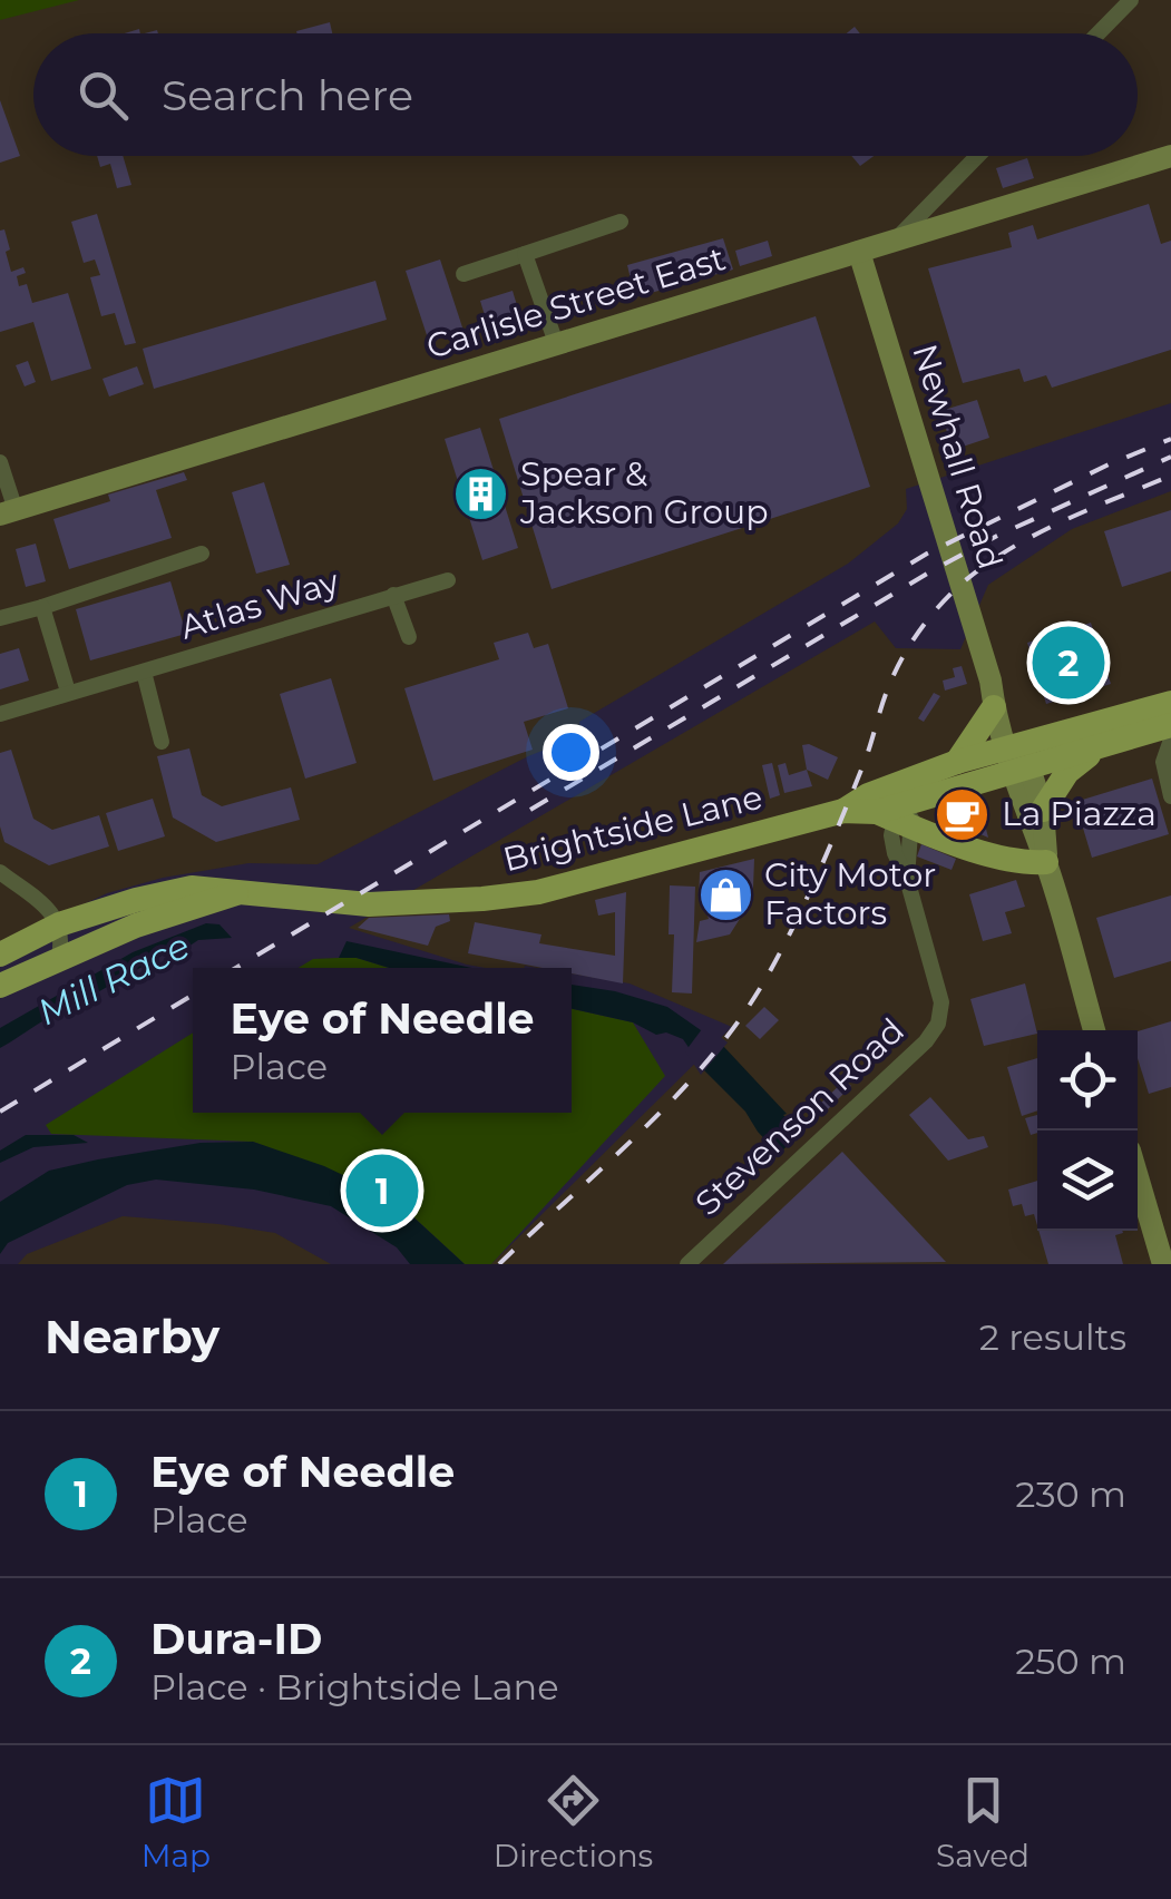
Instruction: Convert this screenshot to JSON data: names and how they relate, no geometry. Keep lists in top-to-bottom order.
{
  "streets": {
    "main road": ["Carlisle Street East", "Newhall Road", "Brightside Lane"],
    "street": ["Atlas Way", "Stevenson Road"]
  },
  "crossings": [
    ["Carlisle Street East", "Newhall Road"],
    ["Newhall Road", "Brightside Lane"],
    ["Brightside Lane", "Stevenson Road"]
  ],
  "water": ["Mill Race"],
  "places": {
    "building": ["Spear & Jackson Group"],
    "cafe": ["La Piazza"],
    "shop": ["City Motor Factors"]
  },
  "page": {
    "search": "Search here",
    "pins": ["2", "1"],
    "popup": ["Eye of Needle", "Place"],
    "heading": ["Nearby", "2 results"],
    "list": [
      {
        "mark": "1",
        "name": "Eye of Needle",
        "note": "Place",
        "value": "230 m"
      },
      {
        "mark": "2",
        "name": "Dura-ID",
        "note": "Place · Brightside Lane",
        "value": "250 m"
      }
    ],
    "nav": ["Map", "Directions", "Saved"]
  }
}
